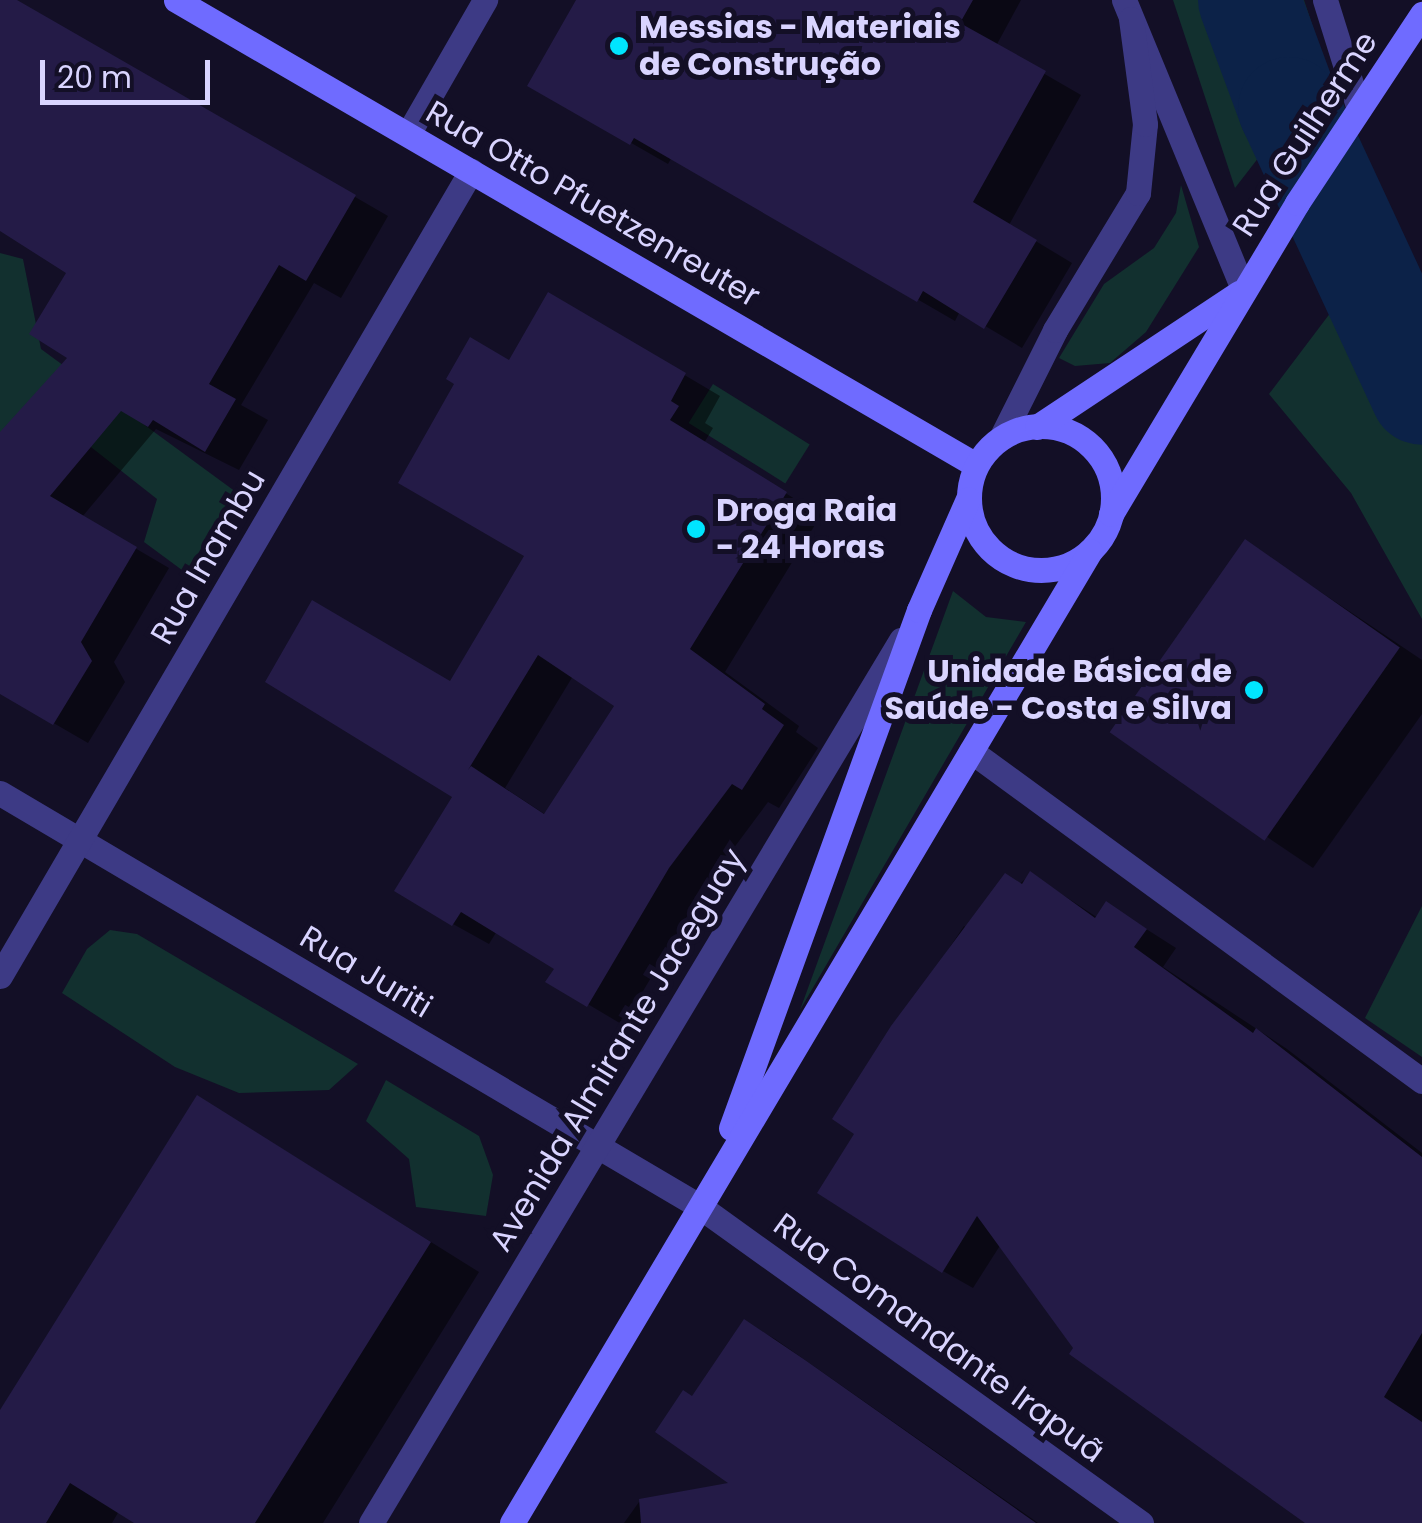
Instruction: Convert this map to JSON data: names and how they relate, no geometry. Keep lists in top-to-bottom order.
{
  "streets": {
    "main road": ["Rua Guilherme", "Rua Otto Pfuetzenreuter", "Avenida Almirante Jaceguay"],
    "street": ["Rua Inambu", "Rua Juriti", "Rua Comandante Irapuã"]
  },
  "crossings": [
    ["Rua Guilherme", "Rua Otto Pfuetzenreuter"],
    ["Rua Guilherme", "Avenida Almirante Jaceguay"],
    ["Rua Otto Pfuetzenreuter", "Rua Inambu"],
    ["Rua Otto Pfuetzenreuter", "Avenida Almirante Jaceguay"],
    ["Rua Inambu", "Rua Juriti"],
    ["Rua Juriti", "Avenida Almirante Jaceguay"],
    ["Rua Juriti", "Rua Comandante Irapuã"],
    ["Avenida Almirante Jaceguay", "Rua Comandante Irapuã"]
  ],
  "places": ["Messias - Materiais de Construção", "Droga Raia - 24 Horas", "Unidade Básica de Saúde - Costa e Silva"],
  "scale_bar": "20 m"
}
